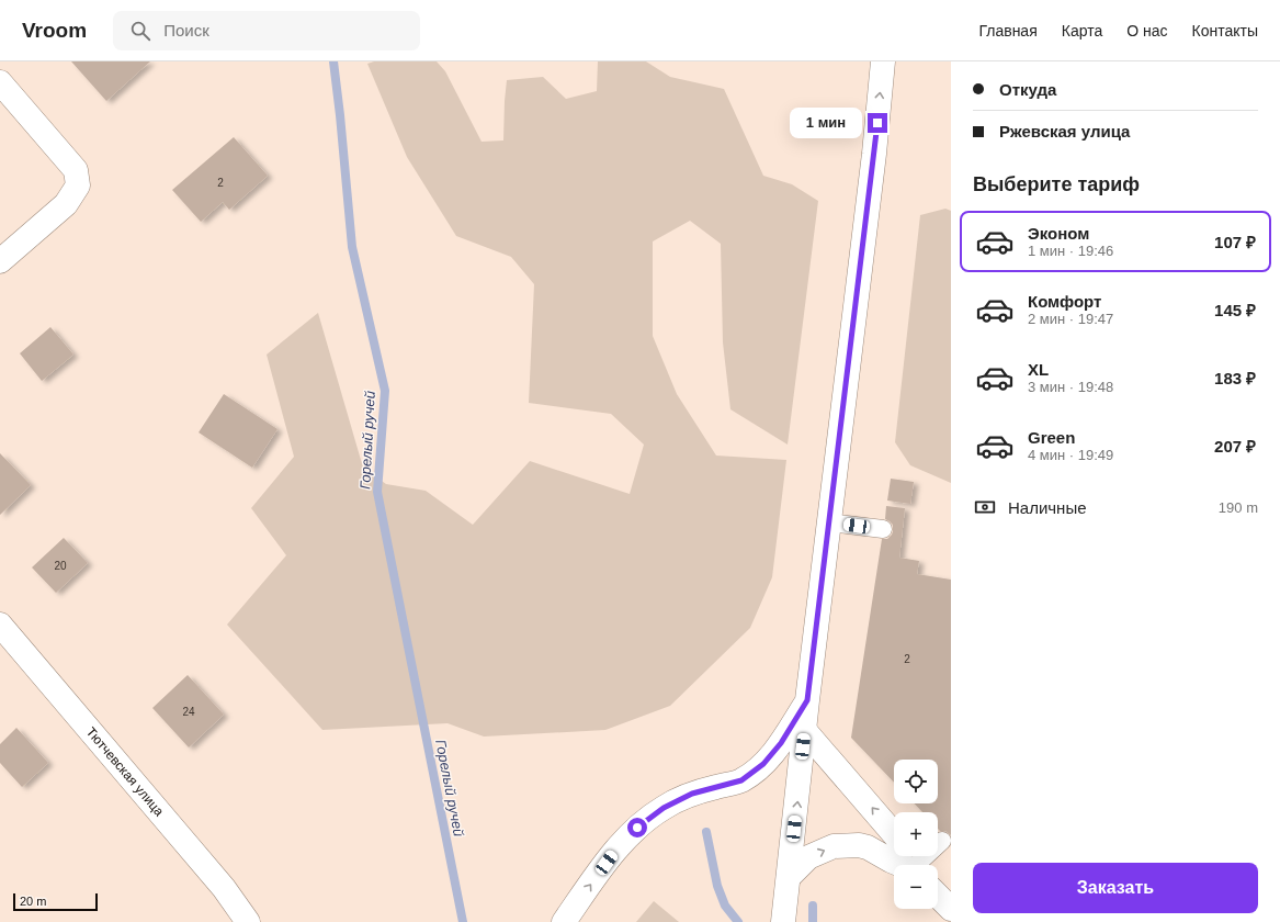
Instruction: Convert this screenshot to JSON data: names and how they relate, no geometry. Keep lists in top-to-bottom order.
{
  "streets": {
    "main road": ["Тютчевская улица"]
  },
  "water": ["Горелый ручей"],
  "house_numbers": [
    "2",
    "20",
    "2",
    "24"
  ],
  "scale_bar": "20 m",
  "page": {
    "header": "Vroom",
    "search": "Поиск",
    "nav": [
      "Главная",
      "Карта",
      "О нас",
      "Контакты"
    ],
    "banner": ["Откуда", "Ржевская улица"],
    "bubble": "1 мин",
    "heading": "Выберите тариф",
    "list": [
      {
        "name": "Эконом",
        "note": "1 мин · 19:46",
        "value": "107 ₽"
      },
      {
        "name": "Комфорт",
        "note": "2 мин · 19:47",
        "value": "145 ₽"
      },
      {
        "name": "XL",
        "note": "3 мин · 19:48",
        "value": "183 ₽"
      },
      {
        "name": "Green",
        "note": "4 мин · 19:49",
        "value": "207 ₽"
      }
    ],
    "pay": ["Наличные", "190 m"],
    "map_buttons": ["+", "−"],
    "buttons": "Заказать",
    "scale": "20 m"
  }
}
